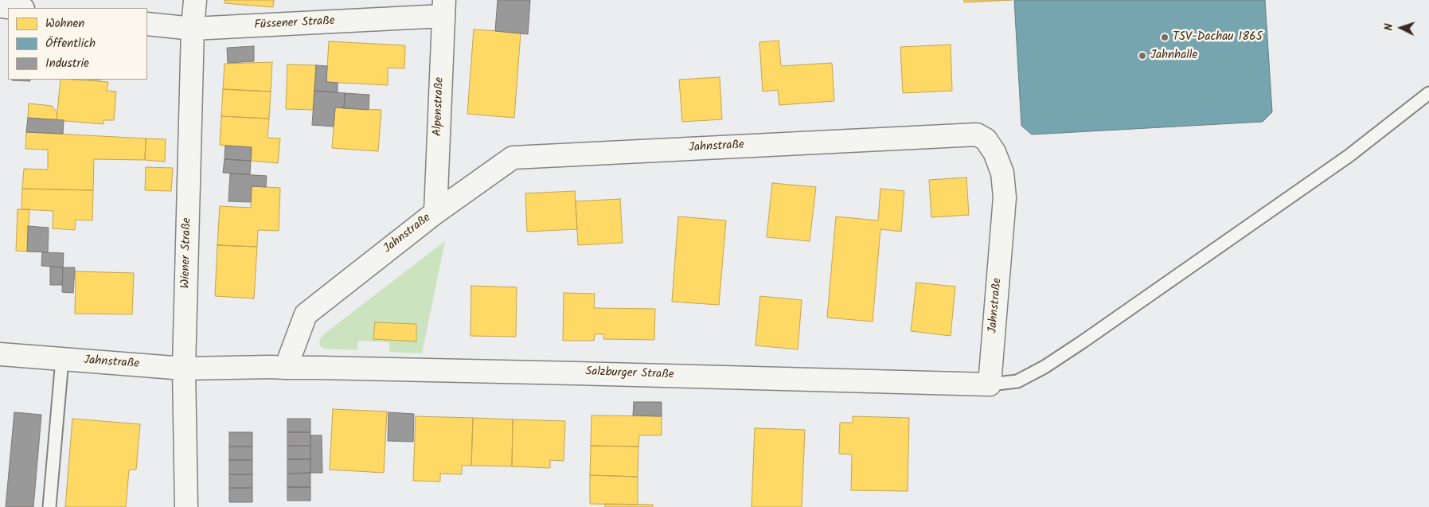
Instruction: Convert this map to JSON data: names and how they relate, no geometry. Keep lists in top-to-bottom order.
{
  "streets": {
    "street": [
      "Füssener Straße",
      "Alpenstraße",
      "Jahnstraße",
      "Wiener Straße",
      "Salzburger Straße"
    ]
  },
  "crossings": [
    ["Füssener Straße", "Alpenstraße"],
    ["Füssener Straße", "Wiener Straße"],
    ["Alpenstraße", "Jahnstraße"],
    ["Jahnstraße", "Wiener Straße"],
    ["Jahnstraße", "Salzburger Straße"]
  ],
  "places": ["TSV-Dachau 1865", "Jahnhalle"],
  "legend": ["Wohnen", "Öffentlich", "Industrie"],
  "north": "left"
}
